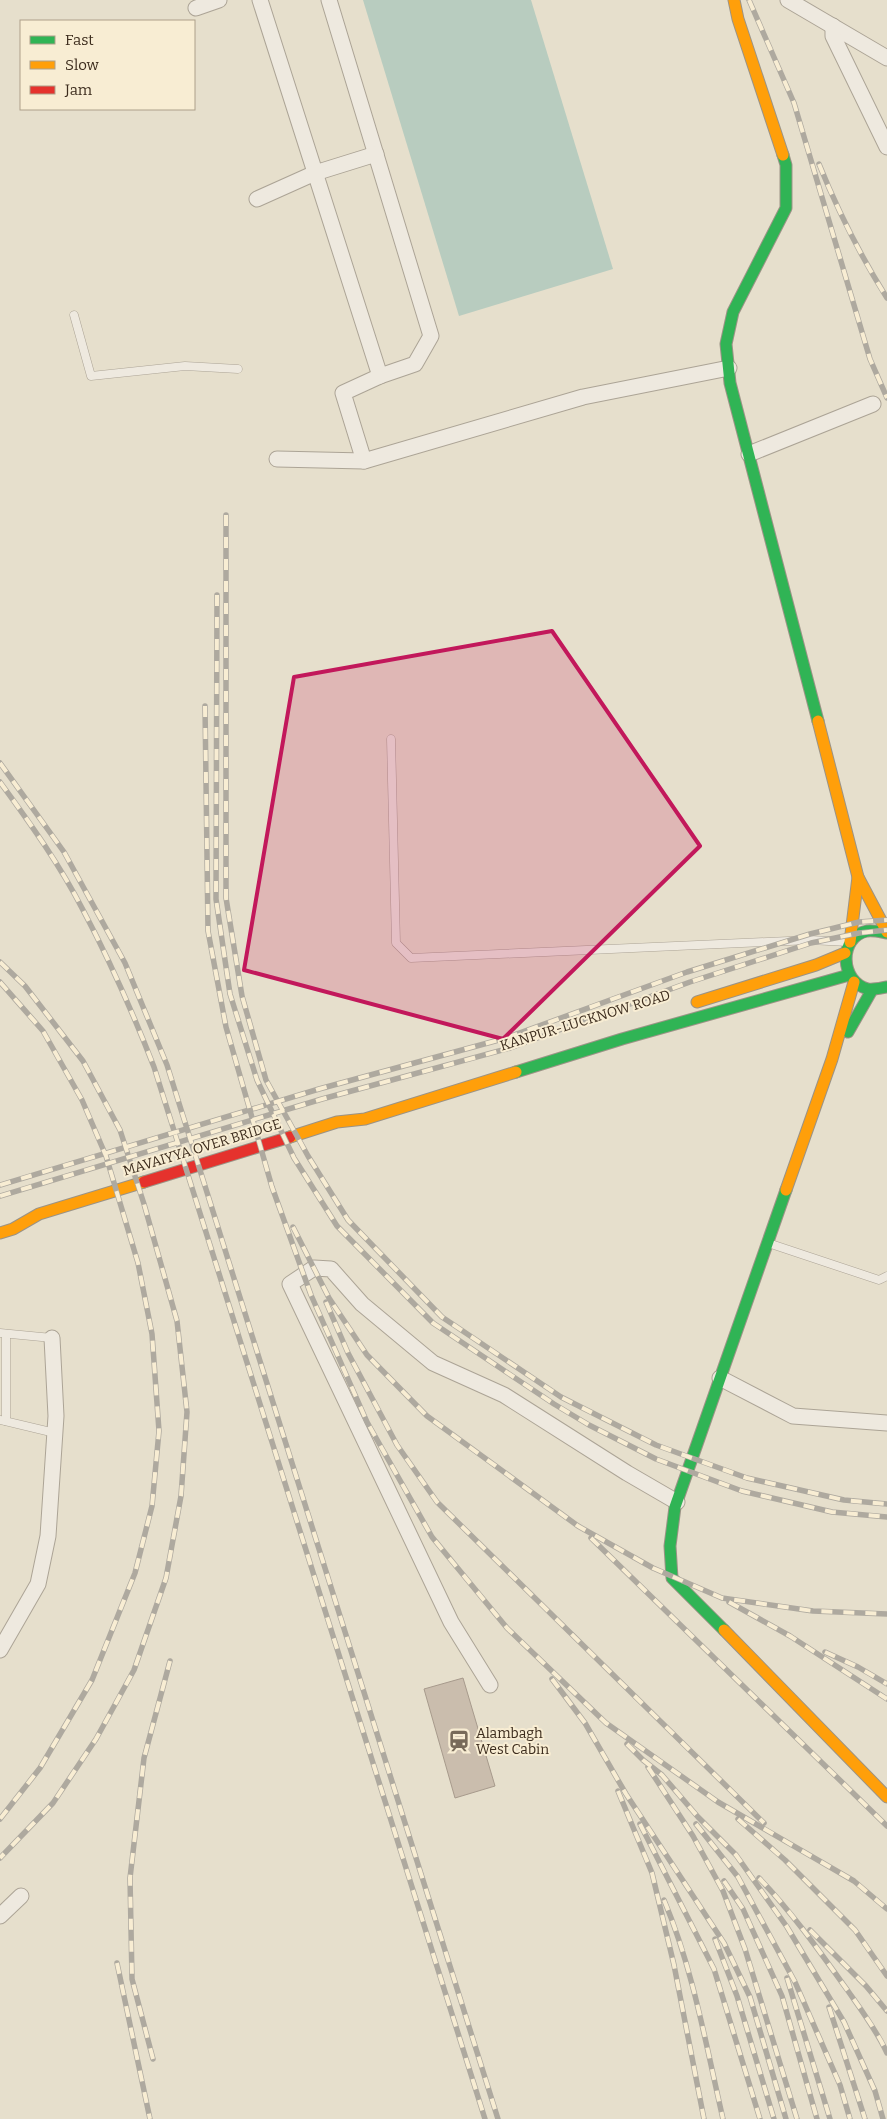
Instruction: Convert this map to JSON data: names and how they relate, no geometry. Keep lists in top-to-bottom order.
{
  "streets": {
    "street": ["KANPUR-LUCKNOW ROAD", "MAVAIYYA OVER BRIDGE"]
  },
  "crossings": [
    ["KANPUR-LUCKNOW ROAD", "MAVAIYYA OVER BRIDGE"]
  ],
  "places": {
    "station": ["Alambagh West Cabin"]
  },
  "legend": ["Fast", "Slow", "Jam"]
}
